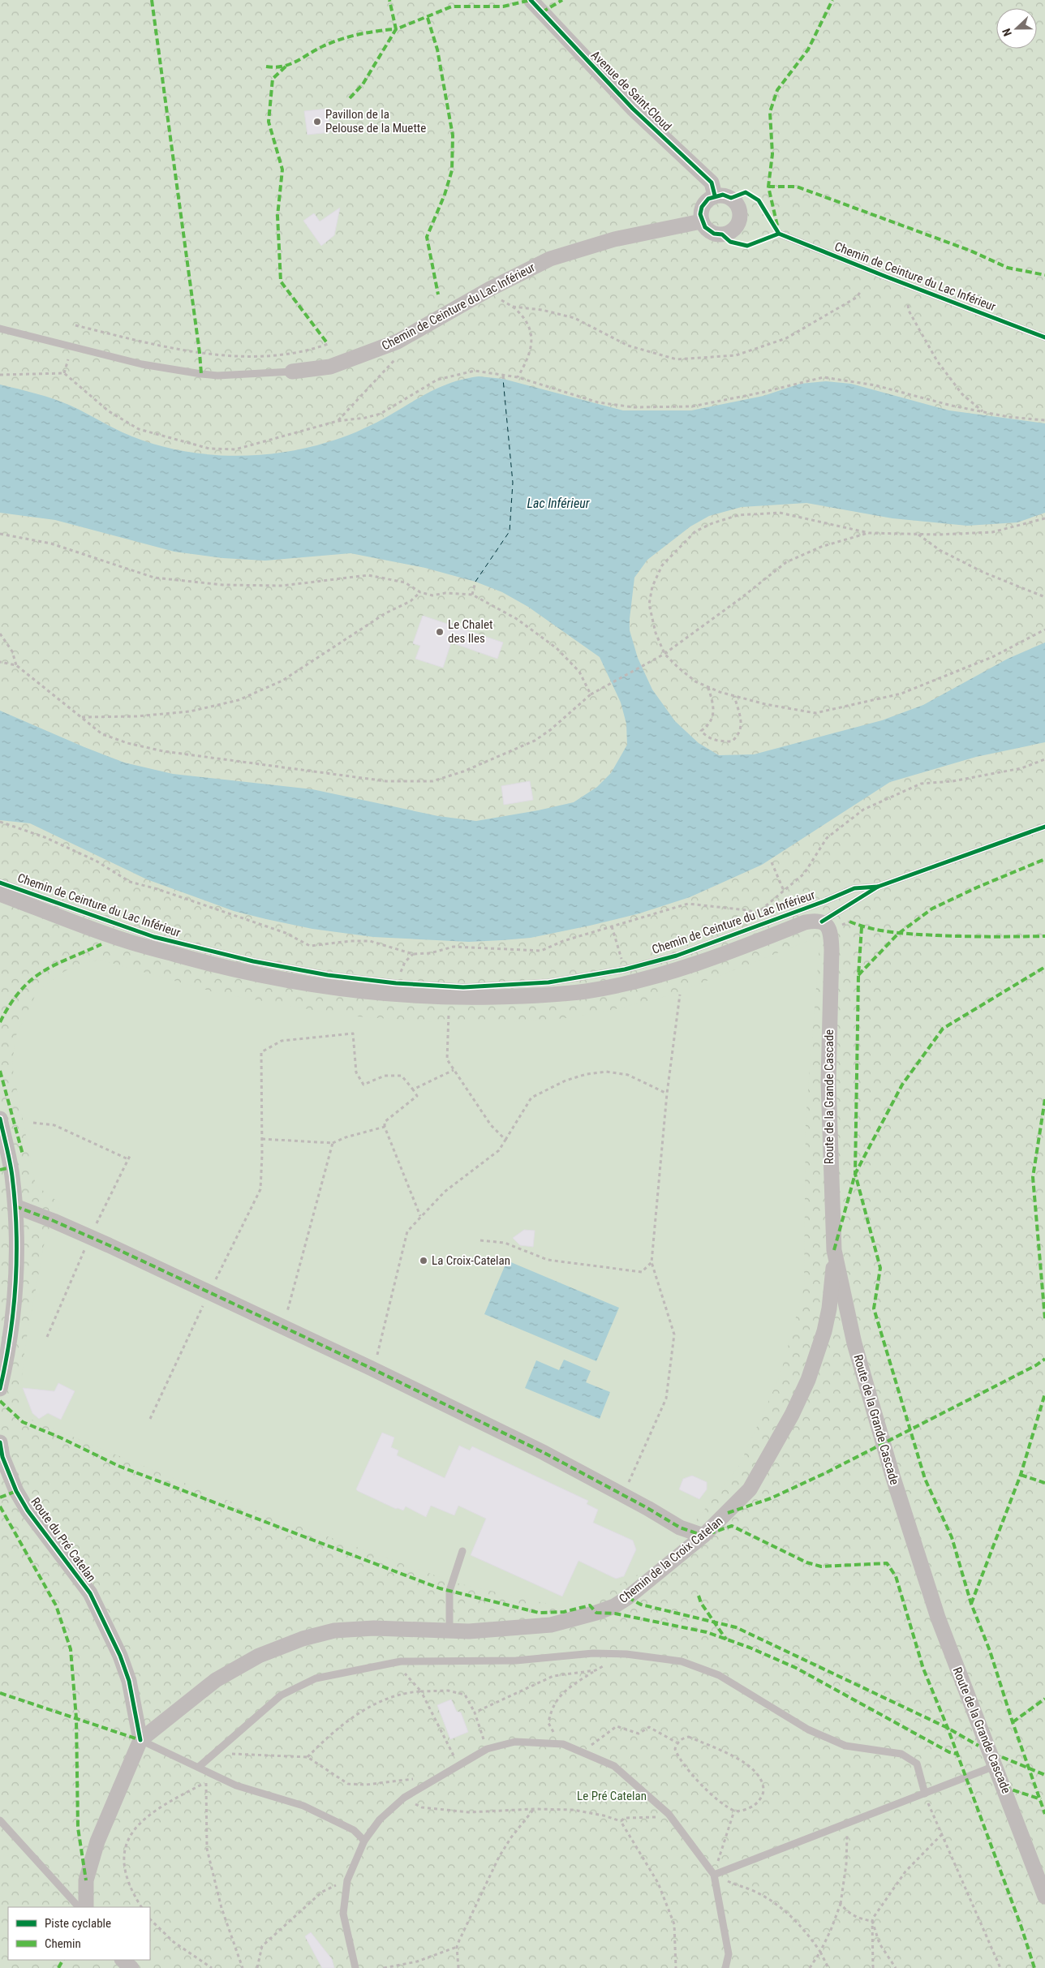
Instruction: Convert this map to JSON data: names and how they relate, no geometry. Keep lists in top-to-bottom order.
{
  "streets": {
    "street": [
      "Avenue de Saint-Cloud",
      "Chemin de Ceinture du Lac Inférieur",
      "Route de la Grande Cascade",
      "Route du Pré Catelan",
      "Chemin de la Croix Catelan"
    ]
  },
  "crossings": [
    ["Avenue de Saint-Cloud", "Chemin de Ceinture du Lac Inférieur"],
    ["Chemin de Ceinture du Lac Inférieur", "Route de la Grande Cascade"],
    ["Route de la Grande Cascade", "Chemin de la Croix Catelan"],
    ["Route du Pré Catelan", "Chemin de la Croix Catelan"]
  ],
  "water": ["Lac Inférieur"],
  "parks": ["Le Pré Catelan"],
  "places": ["Pavillon de la Pelouse de la Muette", "Le Chalet des Iles", "La Croix-Catelan"],
  "legend": ["Piste cyclable", "Chemin"],
  "north": "left"
}
